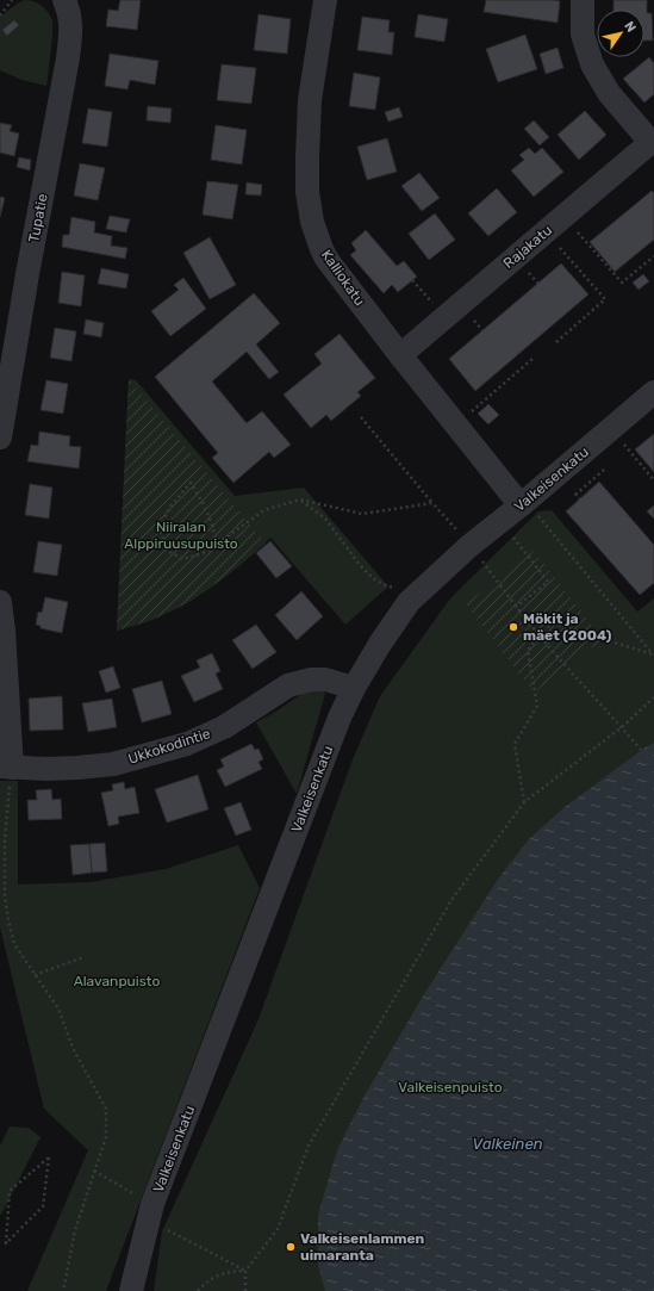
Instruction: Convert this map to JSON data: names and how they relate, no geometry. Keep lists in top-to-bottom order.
{
  "streets": {
    "street": [
      "Tupatie",
      "Rajakatu",
      "Kalliokatu",
      "Valkeisenkatu",
      "Ukkokodintie"
    ]
  },
  "crossings": [
    ["Rajakatu", "Kalliokatu"],
    ["Kalliokatu", "Valkeisenkatu"],
    ["Valkeisenkatu", "Ukkokodintie"]
  ],
  "water": ["Valkeinen"],
  "parks": ["Niiralan Alppiruusupuisto", "Alavanpuisto", "Valkeisenpuisto"],
  "places": ["Mökit ja mäet (2004)", "Valkeisenlammen uimaranta"],
  "north": "top right"
}
